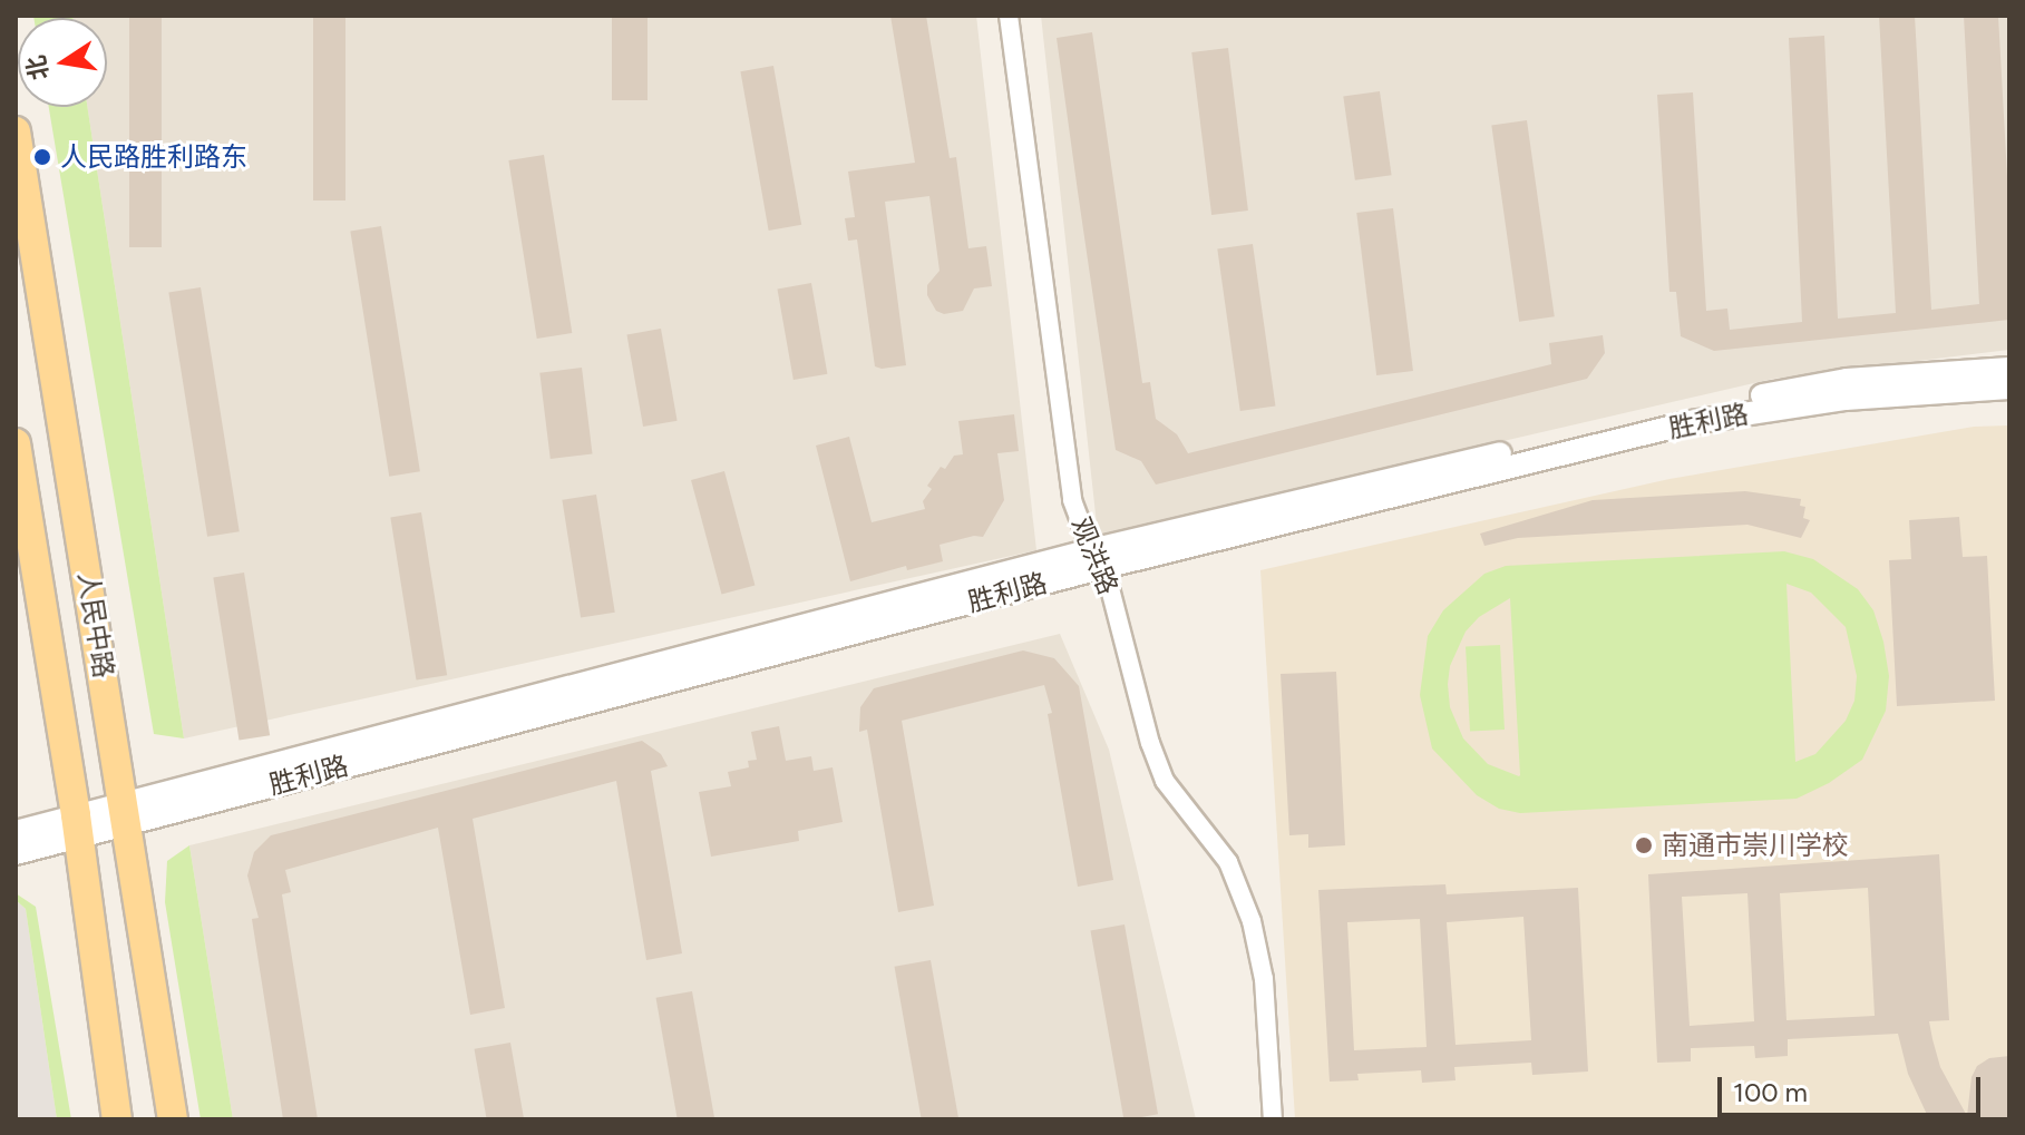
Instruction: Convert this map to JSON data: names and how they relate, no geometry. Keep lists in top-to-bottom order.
{
  "streets": {
    "main road": ["人民中路"],
    "street": ["胜利路", "观洪路"]
  },
  "crossings": [
    ["胜利路", "观洪路"],
    ["胜利路", "人民中路"]
  ],
  "places": ["人民路胜利路东", "南通市崇川学校"],
  "scale_bar": "100 m",
  "north": "left"
}
